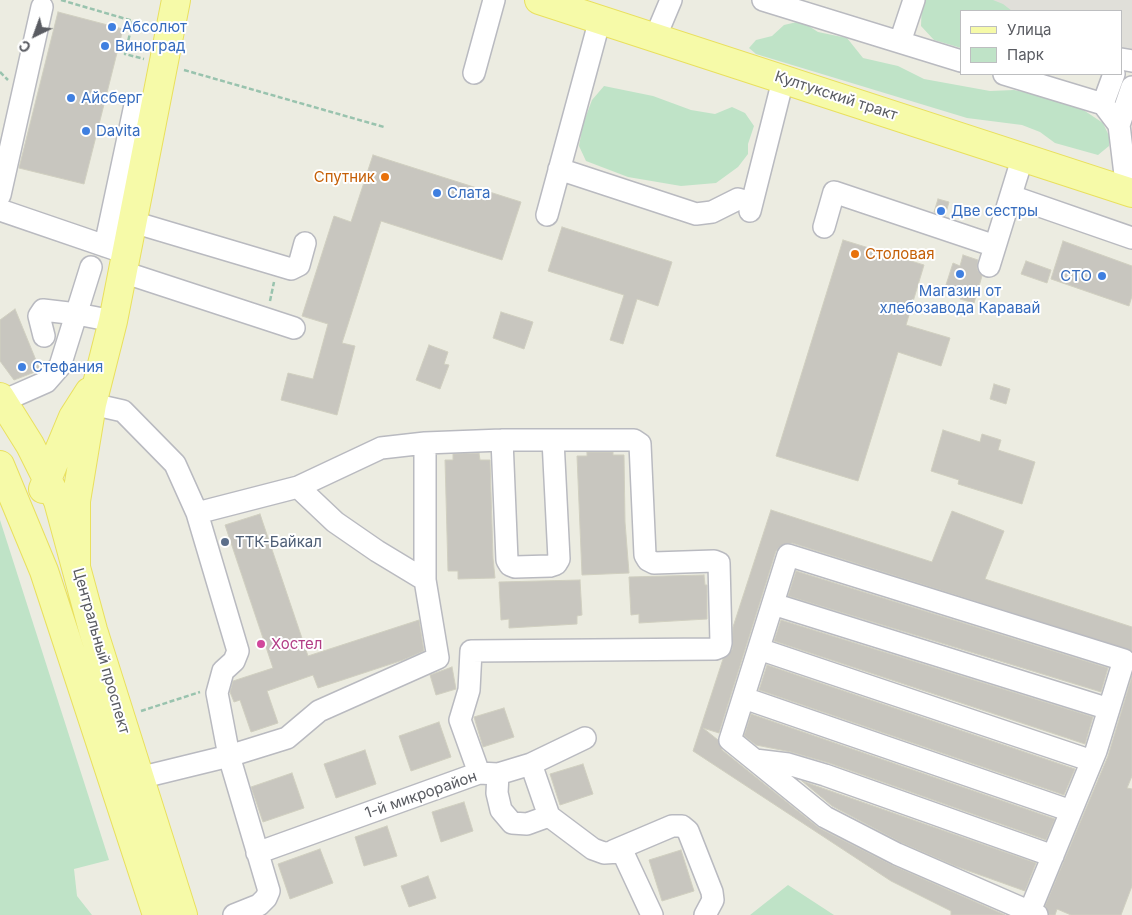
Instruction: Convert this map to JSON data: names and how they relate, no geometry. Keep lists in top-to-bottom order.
{
  "streets": {
    "main road": ["Култукский тракт", "Центральный проспект"],
    "street": ["1-й микрорайон"]
  },
  "places": [
    "Абсолют",
    "Виноград",
    "Айсберг",
    "Davita",
    "Спутник",
    "Слата",
    "Две сестры",
    "Столовая",
    "Магазин от хлебозавода Каравай",
    "СТО",
    "Стефания",
    "ТТК-Байкал",
    "Хостел"
  ],
  "legend": ["Улица", "Парк"],
  "north": "bottom left"
}
